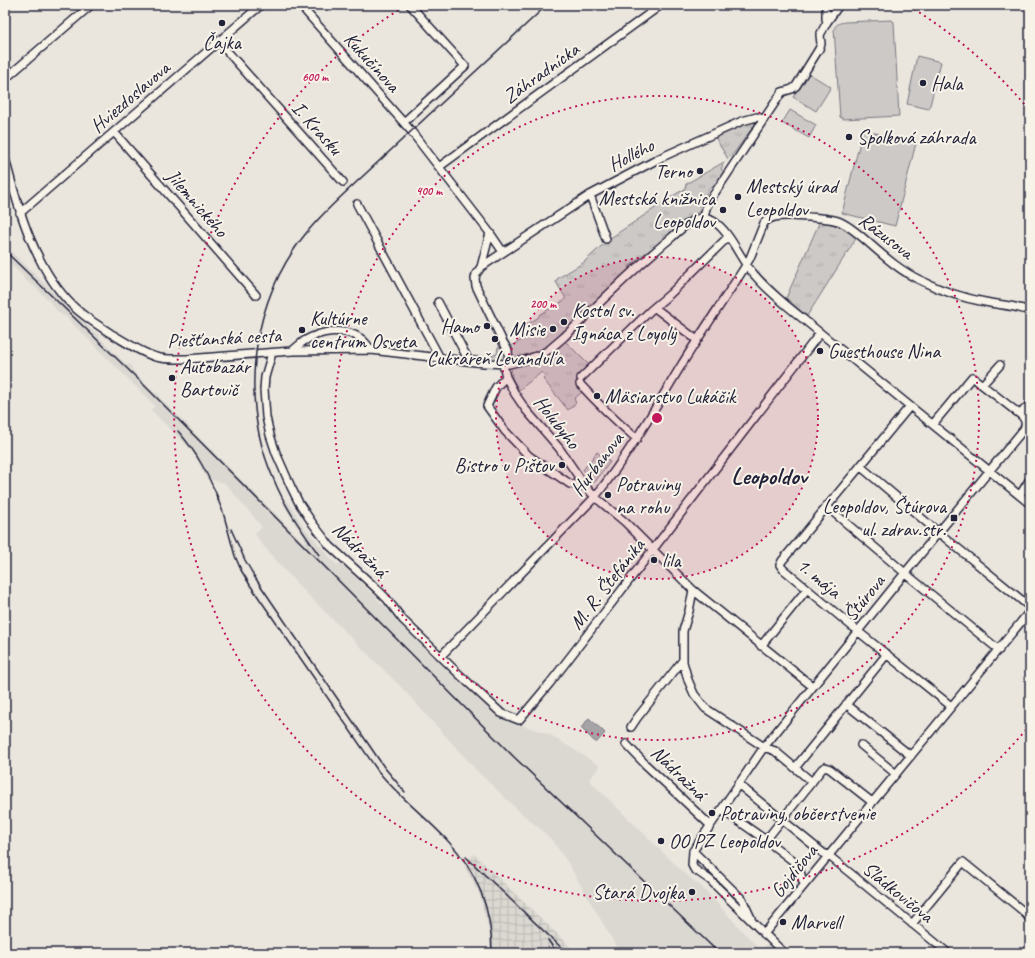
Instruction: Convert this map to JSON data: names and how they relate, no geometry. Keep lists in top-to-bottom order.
{
  "streets": {
    "street": [
      "Kukučínova",
      "Záhradnícka",
      "Hviezdoslavova",
      "I. Krasku",
      "Hollého",
      "Jilemnického",
      "Rázusova",
      "Piešťanská cesta",
      "Holubyho",
      "Hurbanova",
      "Nádražná",
      "1. mája",
      "M. R. Štefánika",
      "Štúrova",
      "Gojdičova",
      "Sládkovičova"
    ]
  },
  "crossings": [
    ["Kukučínova", "Záhradnícka"],
    ["Hviezdoslavova", "I. Krasku"],
    ["Hviezdoslavova", "Jilemnického"],
    ["Hviezdoslavova", "Piešťanská cesta"],
    ["Hollého", "Holubyho"],
    ["Rázusova", "Hurbanova"],
    ["Piešťanská cesta", "Holubyho"],
    ["Piešťanská cesta", "Nádražná"],
    ["Holubyho", "Hurbanova"],
    ["Holubyho", "M. R. Štefánika"],
    ["Holubyho", "Štúrova"],
    ["Hurbanova", "Nádražná"],
    ["Nádražná", "M. R. Štefánika"],
    ["Nádražná", "Štúrova"],
    ["Nádražná", "Gojdičova"],
    ["1. mája", "Štúrova"],
    ["1. mája", "Gojdičova"],
    ["Gojdičova", "Sládkovičova"]
  ],
  "districts": ["Leopoldov"],
  "places": {
    "other": [
      "Čajka",
      "Hala",
      "Spolková záhrada",
      "Terno",
      "Mestský úrad Leopoldov",
      "Mestská knižnica Leopoldov",
      "Kostol sv. Ignáca z Loyoly",
      "Hamo",
      "Misie",
      "Kultúrne centrum Osveta",
      "Cukráreň Levanduľa",
      "Guesthouse Nina",
      "Autobazár Bartovič",
      "Mäsiarstvo Lukáčik",
      "Bistro u Pištov",
      "Potraviny na rohu",
      "lila",
      "Potraviny, občerstvenie",
      "OO PZ Leopoldov",
      "Stará Dvojka",
      "Marvell"
    ],
    "transit": ["Leopoldov, Štúrova ul. zdrav.str."]
  },
  "rings": ["600 m", "400 m", "200 m"]
}
